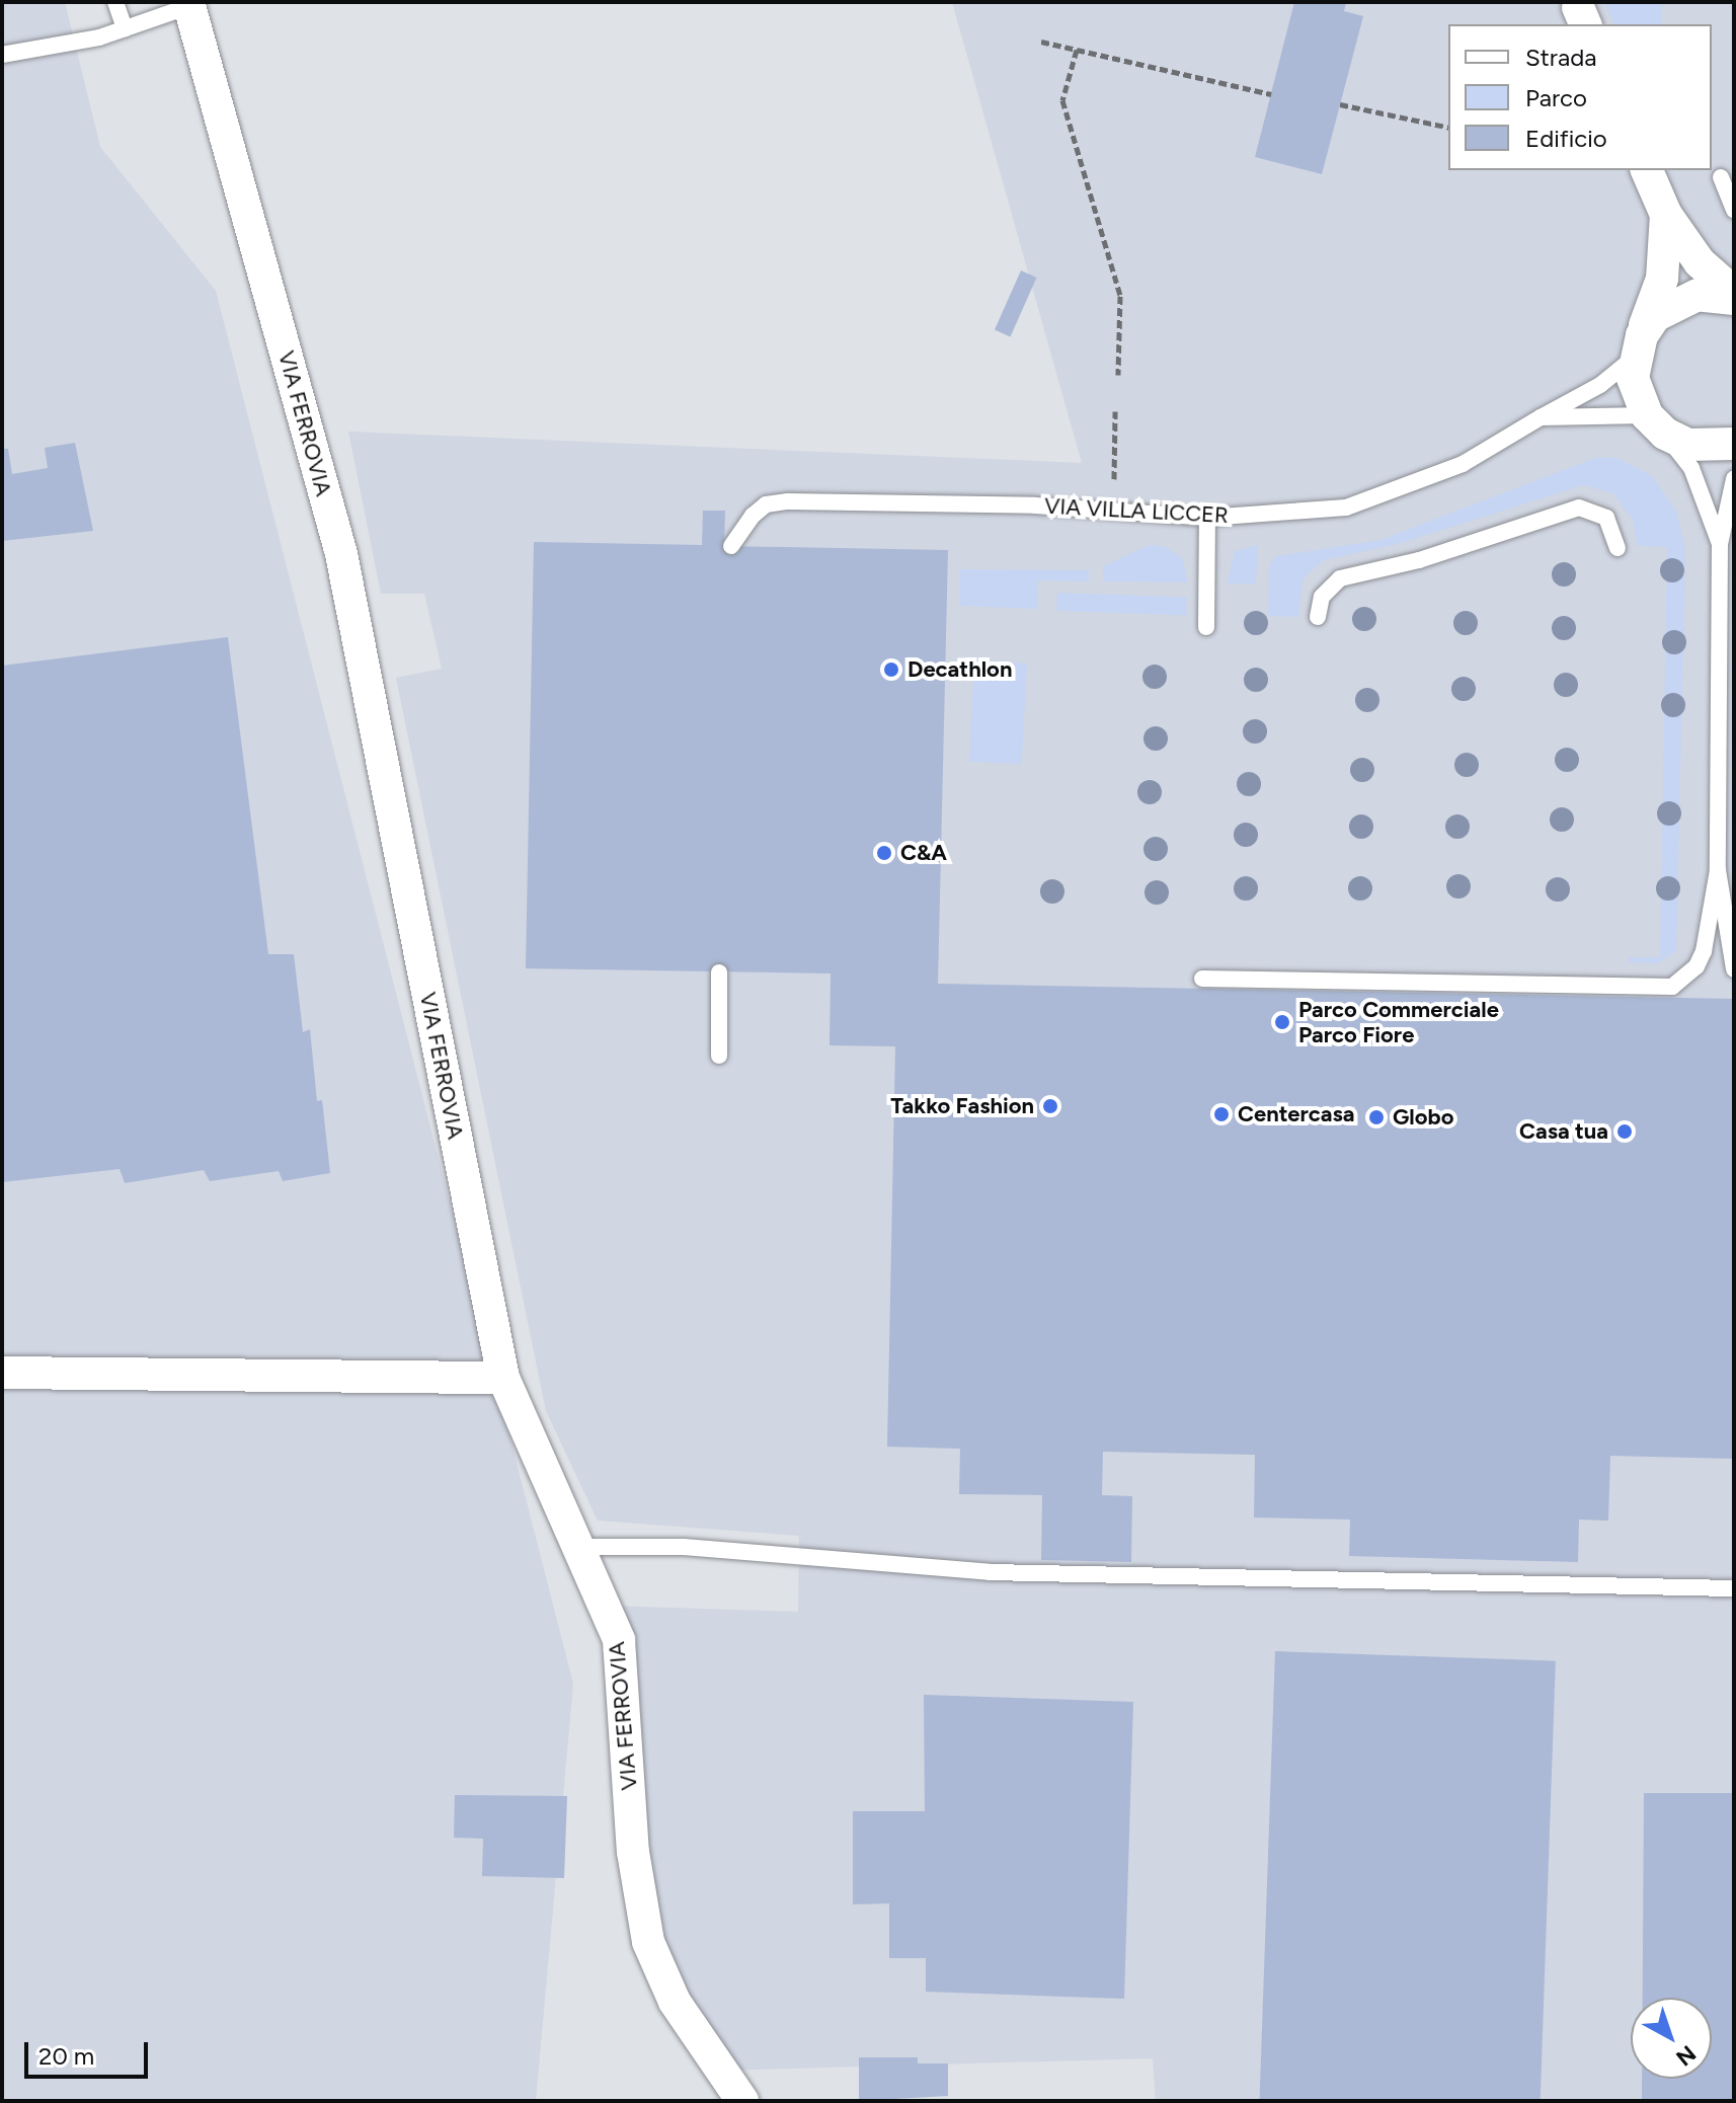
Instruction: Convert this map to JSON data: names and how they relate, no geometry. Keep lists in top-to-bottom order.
{
  "streets": {
    "street": ["VIA FERROVIA", "VIA VILLA LICCER"]
  },
  "places": [
    "Decathlon",
    "C&A",
    "Parco Commerciale Parco Fiore",
    "Takko Fashion",
    "Centercasa",
    "Globo",
    "Casa tua"
  ],
  "legend": ["Strada", "Parco", "Edificio"],
  "scale_bar": "20 m",
  "north": "bottom right"
}
